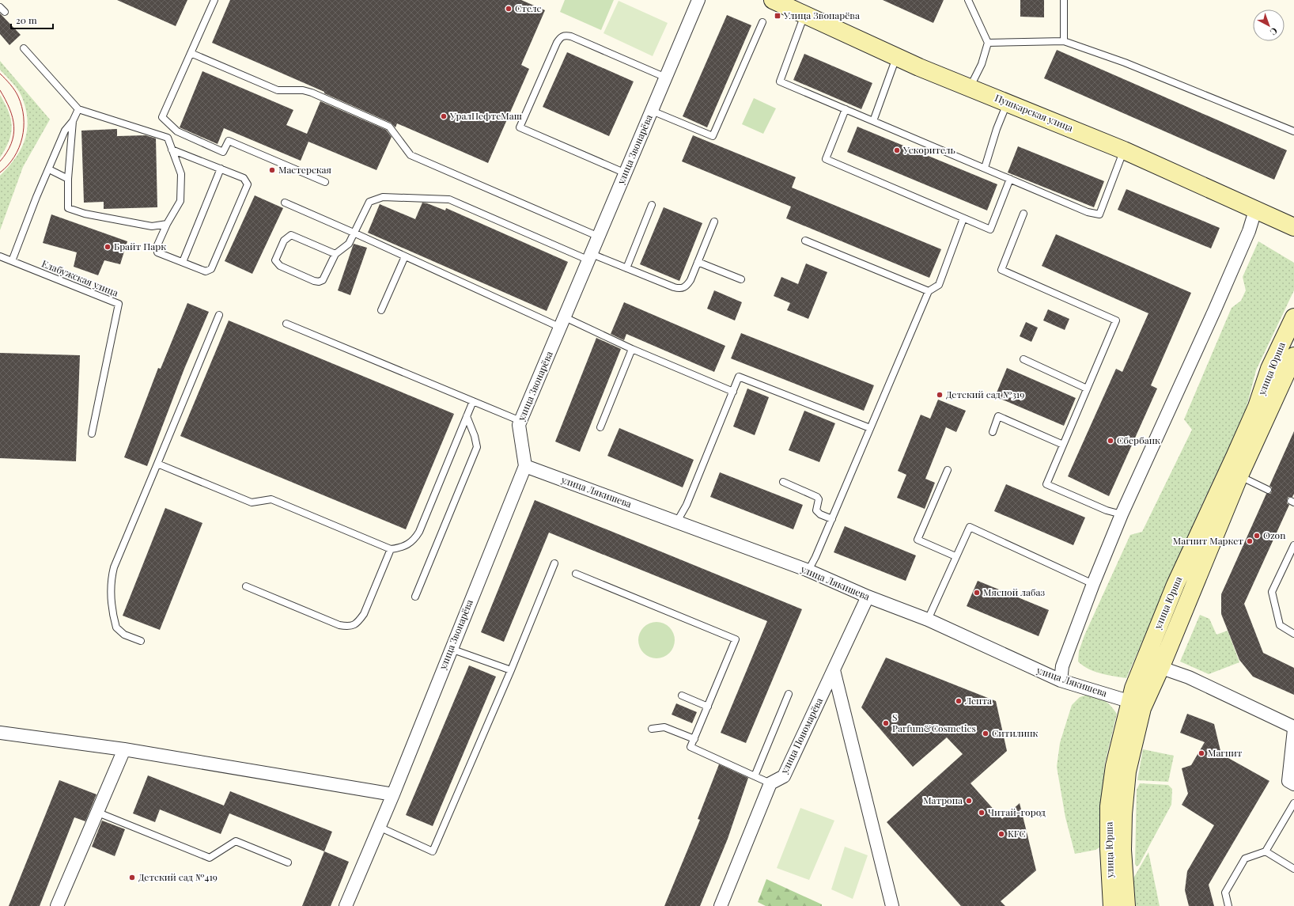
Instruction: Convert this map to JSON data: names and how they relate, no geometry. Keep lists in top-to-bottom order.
{
  "streets": {
    "main road": ["Пушкарская улица", "улица Юрша"],
    "street": ["улица Звонарёва", "улица Лякишева", "улица Пономарёва"],
    "lane": ["Елабужская улица"]
  },
  "crossings": [
    ["улица Звонарёва", "улица Лякишева"],
    ["улица Юрша", "улица Лякишева"],
    ["улица Лякишева", "улица Пономарёва"]
  ],
  "places": {
    "other": [
      "Стелс",
      "УралНефтеМаш",
      "Ускоритель",
      "Мастерская",
      "Брайт Парк",
      "Детский сад №319",
      "Сбербанк",
      "Ozon",
      "Магнит Маркет",
      "Мясной лабаз",
      "Лента",
      "S Parfum&Cosmetics",
      "Ситилинк",
      "Магнит",
      "Матрона",
      "Читай-город",
      "KFC",
      "Детский сад №419"
    ],
    "transit": ["Улица Звонарёва"]
  },
  "scale_bar": "20 m",
  "north": "bottom right"
}
